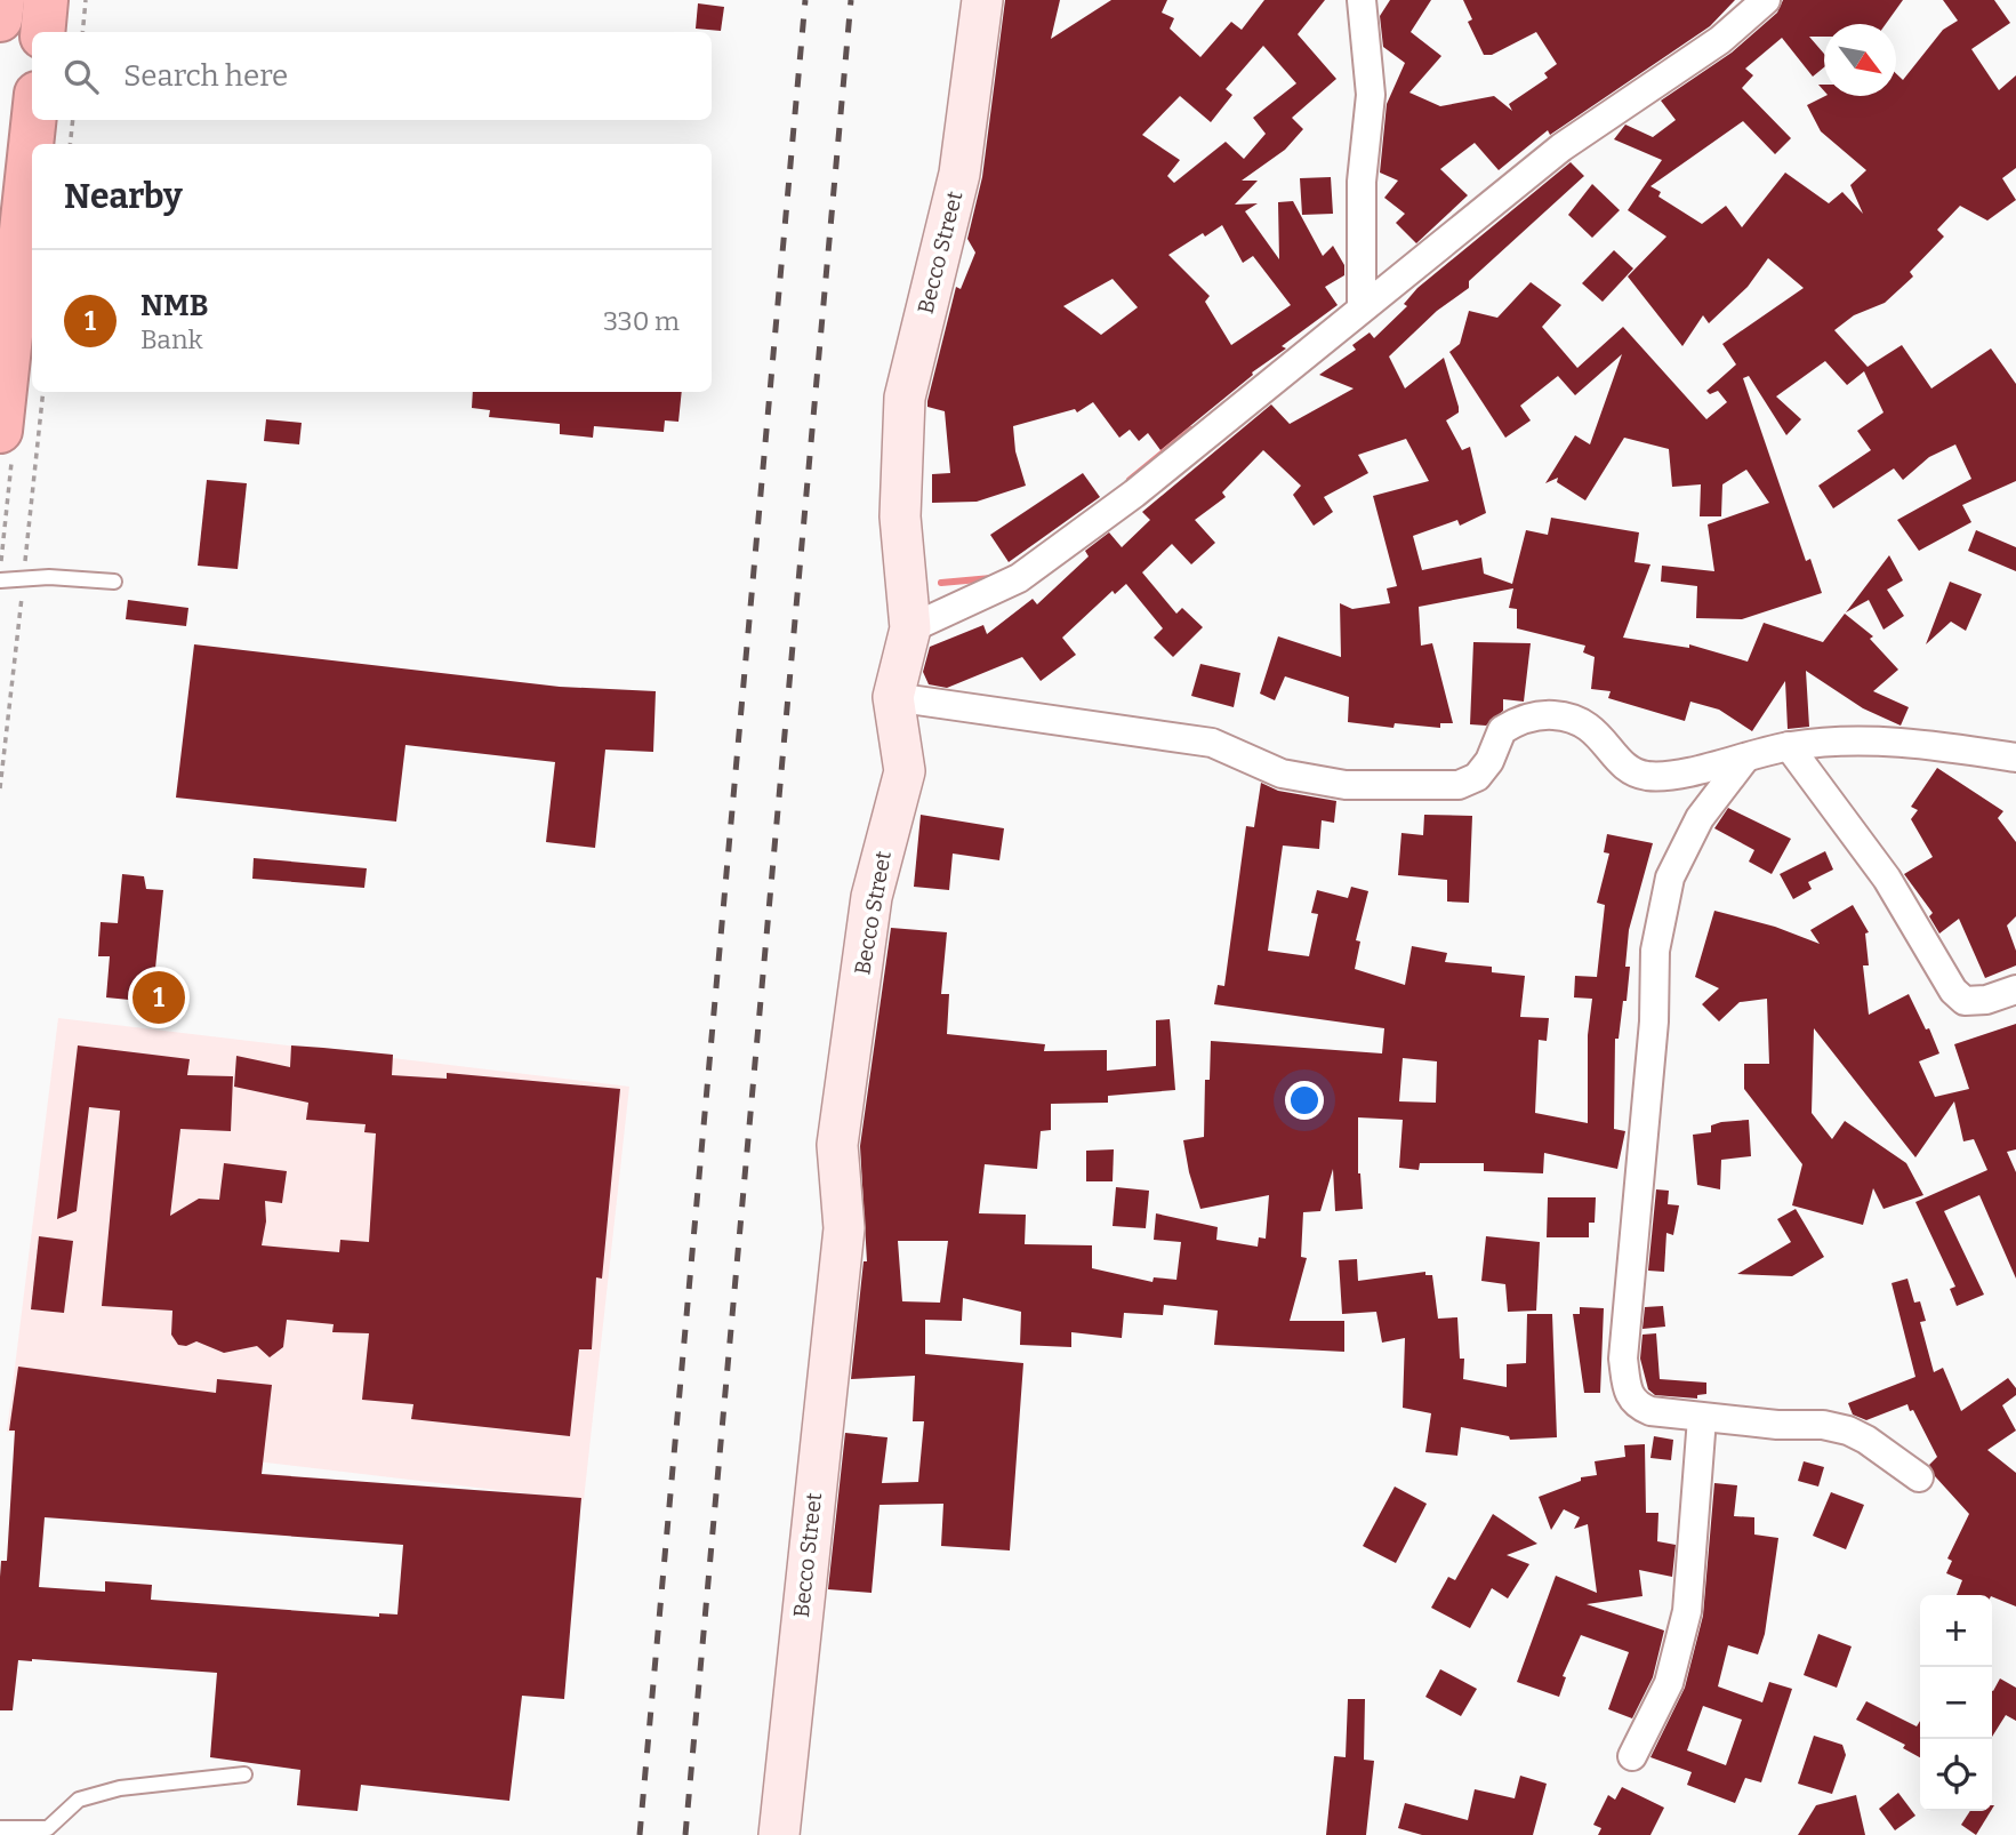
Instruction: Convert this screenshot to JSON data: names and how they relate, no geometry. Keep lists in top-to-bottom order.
{
  "streets": {
    "street": ["Becco Street"]
  },
  "north": "bottom right",
  "page": {
    "search": "Search here",
    "heading": "Nearby",
    "list": [
      {
        "mark": "1",
        "name": "NMB",
        "note": "Bank",
        "value": "330 m"
      }
    ],
    "pins": "1",
    "map_buttons": ["+", "−"]
  }
}
